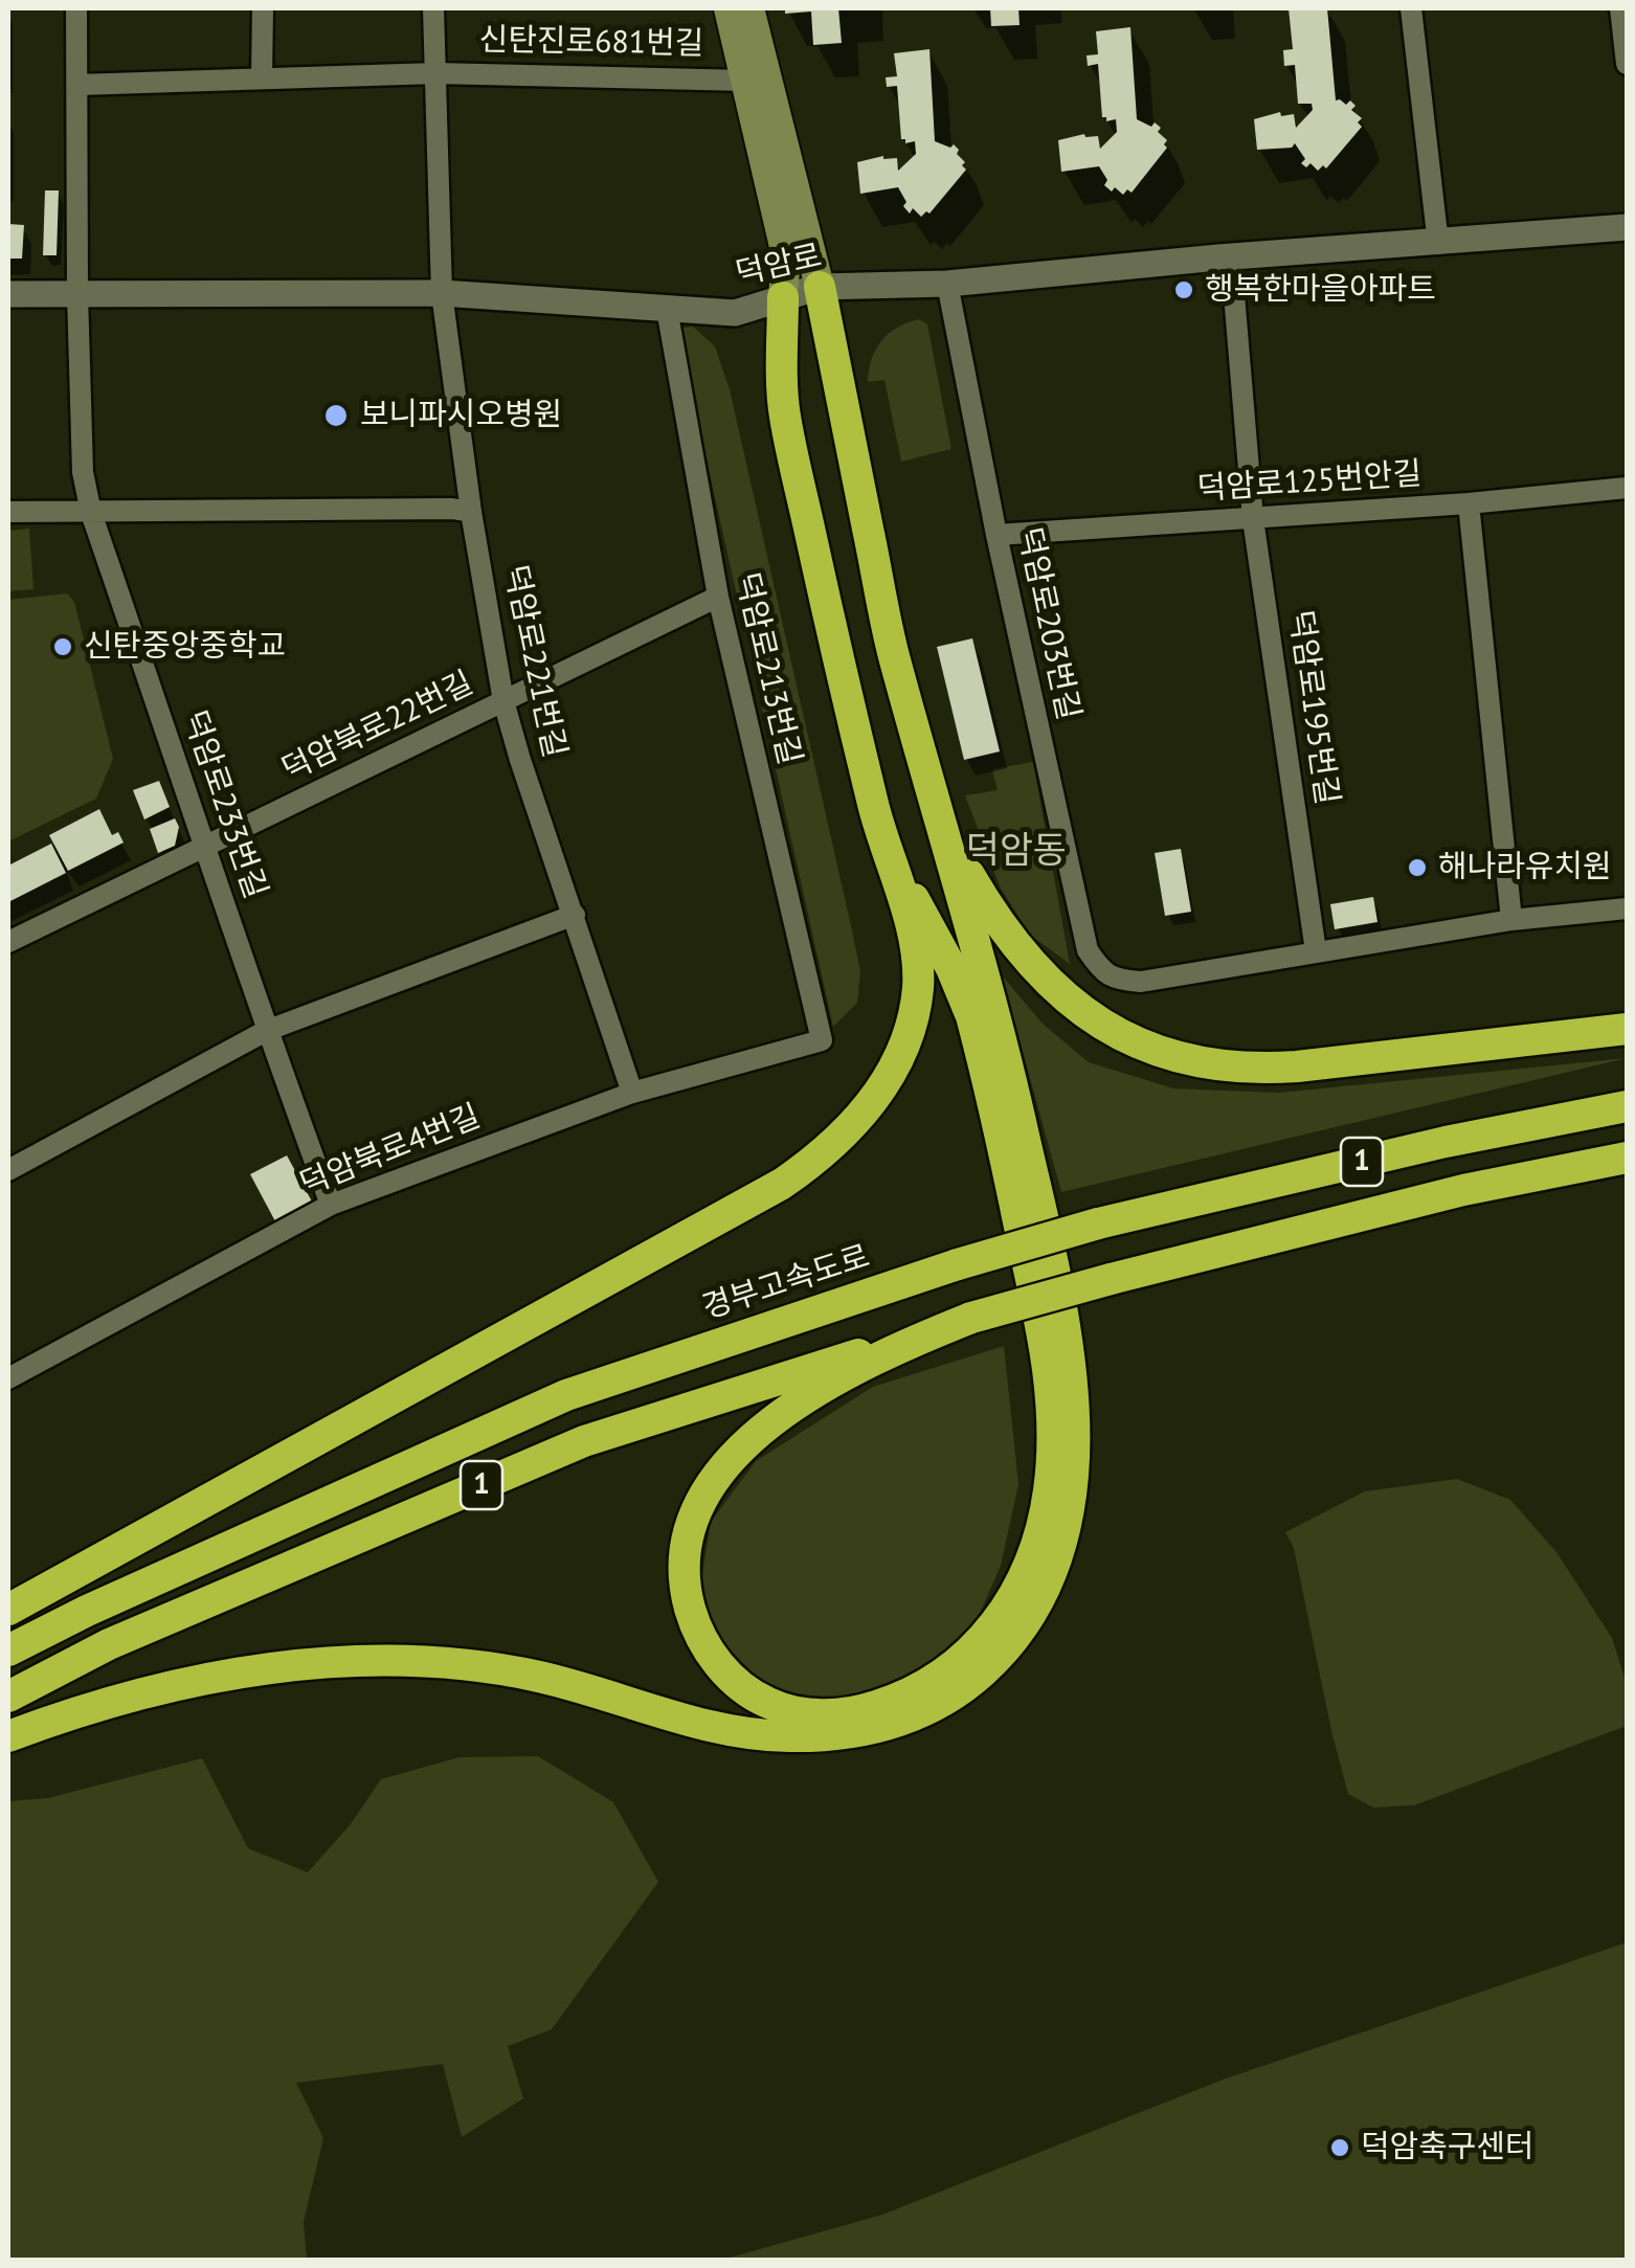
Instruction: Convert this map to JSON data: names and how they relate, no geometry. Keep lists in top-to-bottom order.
{
  "streets": {
    "highway": ["1", "경부고속도로"],
    "main road": ["신탄진로681번길"],
    "street": [
      "덕암로",
      "덕암로125번안길",
      "덕암로203번길",
      "덕암로221번길",
      "덕암로213번길",
      "덕암로195번길",
      "덕암북로22번길",
      "덕암로233번길",
      "덕암북로4번길"
    ]
  },
  "crossings": [
    ["신탄진로681번길", "덕암로"],
    ["신탄진로681번길", "덕암로221번길"],
    ["신탄진로681번길", "덕암로233번길"],
    ["덕암로", "덕암로203번길"],
    ["덕암로", "덕암로221번길"],
    ["덕암로", "덕암로213번길"],
    ["덕암로", "덕암로195번길"],
    ["덕암로", "덕암로233번길"],
    ["덕암로125번안길", "덕암로203번길"],
    ["덕암로125번안길", "덕암로195번길"],
    ["덕암로203번길", "덕암로195번길"],
    ["덕암로221번길", "덕암북로22번길"],
    ["덕암로221번길", "덕암북로4번길"],
    ["덕암로213번길", "덕암북로22번길"],
    ["덕암로213번길", "덕암북로4번길"],
    ["덕암북로22번길", "덕암로233번길"],
    ["덕암로233번길", "덕암북로4번길"]
  ],
  "districts": ["덕암동"],
  "places": [
    "행복한마을아파트",
    "보니파시오병원",
    "신탄중앙중학교",
    "해나라유치원",
    "덕암축구센터"
  ]
}
